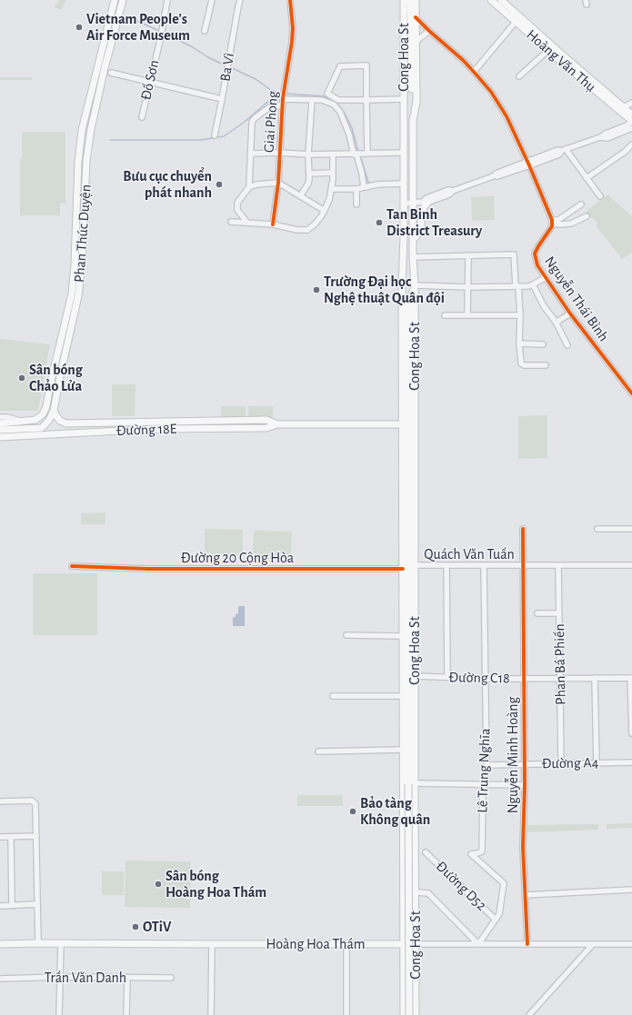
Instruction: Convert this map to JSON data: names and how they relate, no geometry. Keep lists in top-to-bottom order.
{
  "streets": {
    "main road": [
      "Cong Hoa St",
      "Hoàng Văn Thụ",
      "Phan Thúc Duyện",
      "Đường 18E",
      "Hoàng Hoa Thám"
    ],
    "street": [
      "Ba Vì",
      "Đồ Sơn",
      "Giai Phong",
      "Nguyễn Thái Bình",
      "Quách Văn Tuấn",
      "Đường 20 Cộng Hòa",
      "Phan Bá Phiến",
      "Đường C18",
      "Nguyễn Minh Hoàng",
      "Đường A4",
      "Lê Trung Nghĩa",
      "Đường D52",
      "Trần Văn Danh"
    ]
  },
  "crossings": [
    ["Cong Hoa St", "Đường 18E"],
    ["Cong Hoa St", "Quách Văn Tuấn"],
    ["Cong Hoa St", "Đường 20 Cộng Hòa"],
    ["Cong Hoa St", "Đường C18"],
    ["Cong Hoa St", "Hoàng Hoa Thám"],
    ["Phan Thúc Duyện", "Đường 18E"],
    ["Quách Văn Tuấn", "Phan Bá Phiến"],
    ["Quách Văn Tuấn", "Nguyễn Minh Hoàng"],
    ["Quách Văn Tuấn", "Lê Trung Nghĩa"],
    ["Phan Bá Phiến", "Đường C18"],
    ["Phan Bá Phiến", "Đường A4"],
    ["Đường C18", "Nguyễn Minh Hoàng"],
    ["Đường C18", "Lê Trung Nghĩa"],
    ["Nguyễn Minh Hoàng", "Đường A4"],
    ["Nguyễn Minh Hoàng", "Hoàng Hoa Thám"],
    ["Đường A4", "Lê Trung Nghĩa"],
    ["Lê Trung Nghĩa", "Đường D52"],
    ["Lê Trung Nghĩa", "Hoàng Hoa Thám"]
  ],
  "places": [
    "Vietnam People's Air Force Museum",
    "Bưu cục chuyển phát nhanh",
    "Tan Binh District Treasury",
    "Trường Đại học Nghệ thuật Quân đội",
    "Sân bóng Chảo Lửa",
    "Bảo tàng Không quân",
    "Sân bóng Hoàng Hoa Thám",
    "OTiV"
  ]
}
